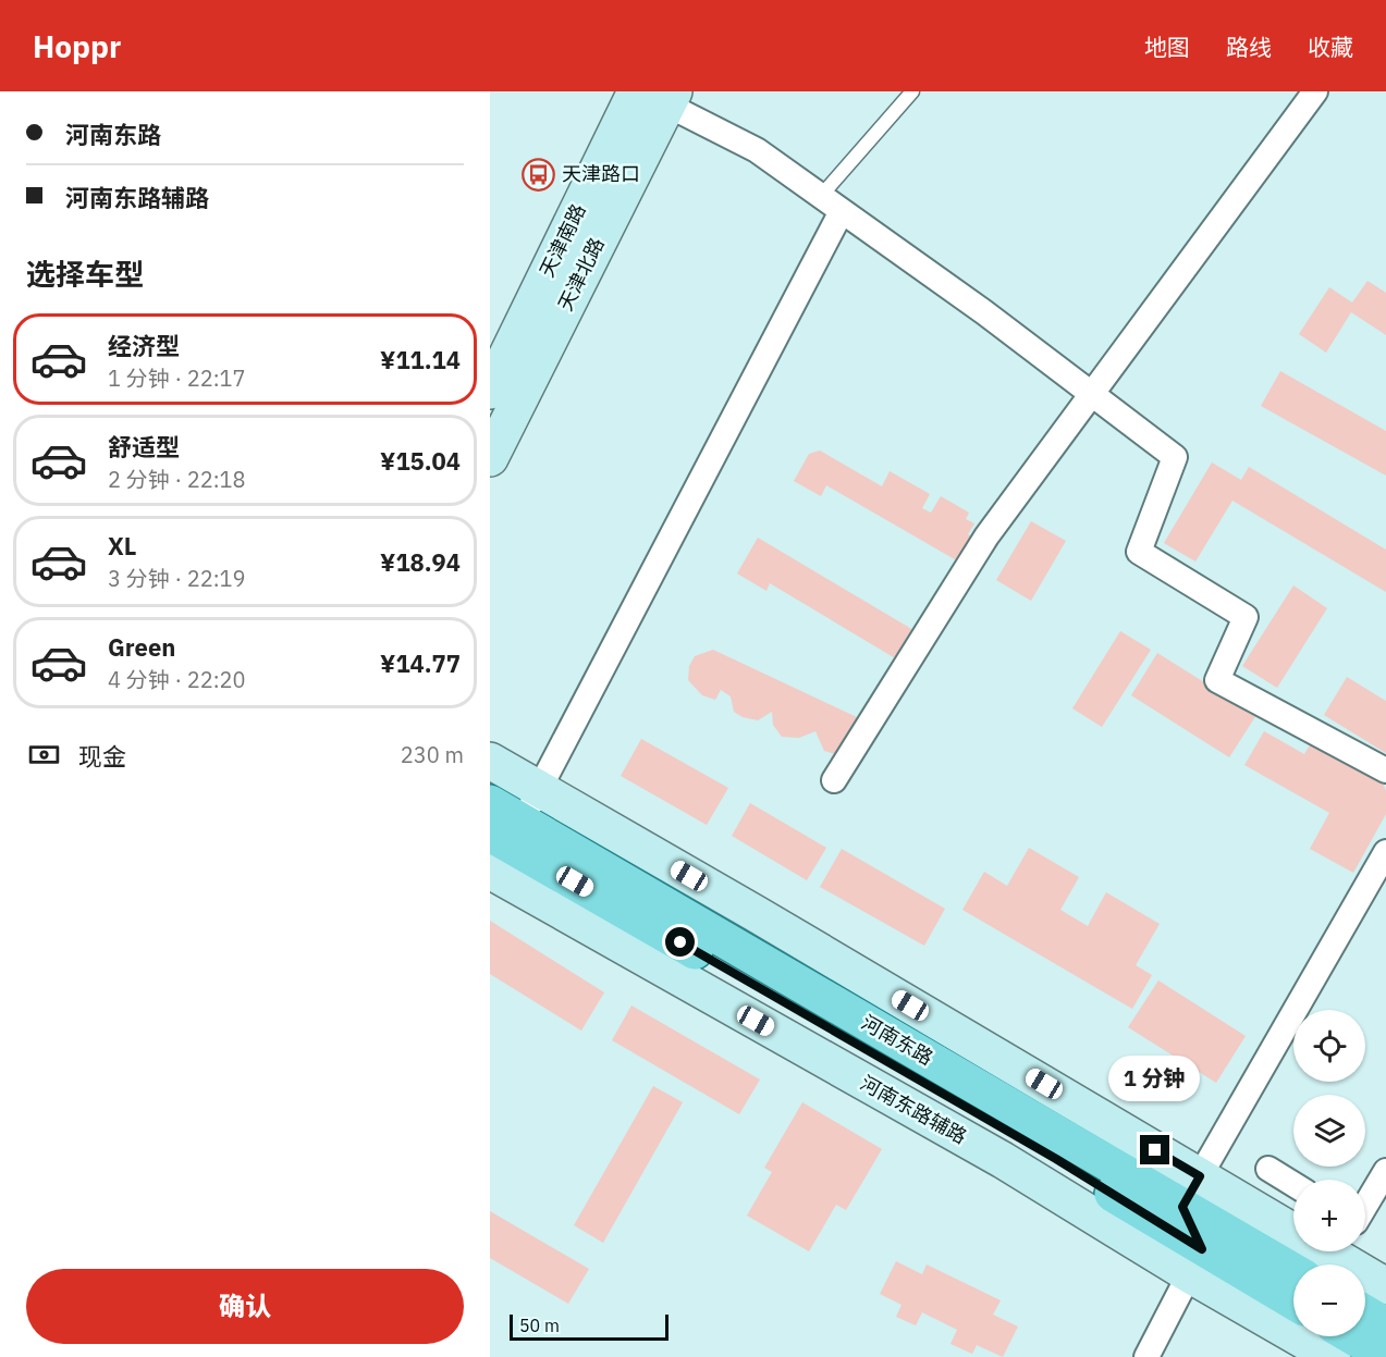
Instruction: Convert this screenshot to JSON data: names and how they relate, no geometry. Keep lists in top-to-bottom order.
{
  "streets": {
    "main road": ["河南东路"],
    "street": ["天津南路", "天津北路", "河南东路辅路"]
  },
  "crossings": [
    ["天津南路", "天津北路"],
    ["河南东路", "河南东路辅路"]
  ],
  "places": {
    "bus stop": ["天津路口"]
  },
  "scale_bar": "50 m",
  "page": {
    "header": "Hoppr",
    "nav": ["地图", "路线", "收藏"],
    "banner": ["河南东路", "河南东路辅路"],
    "heading": "选择车型",
    "list": [
      {
        "name": "经济型",
        "note": "1 分钟 · 22:17",
        "value": "¥11.14"
      },
      {
        "name": "舒适型",
        "note": "2 分钟 · 22:18",
        "value": "¥15.04"
      },
      {
        "name": "XL",
        "note": "3 分钟 · 22:19",
        "value": "¥18.94"
      },
      {
        "name": "Green",
        "note": "4 分钟 · 22:20",
        "value": "¥14.77"
      }
    ],
    "pay": ["现金", "230 m"],
    "map_buttons": ["+", "−"],
    "bubble": "1 分钟",
    "buttons": "确认",
    "scale": "50 m"
  }
}
